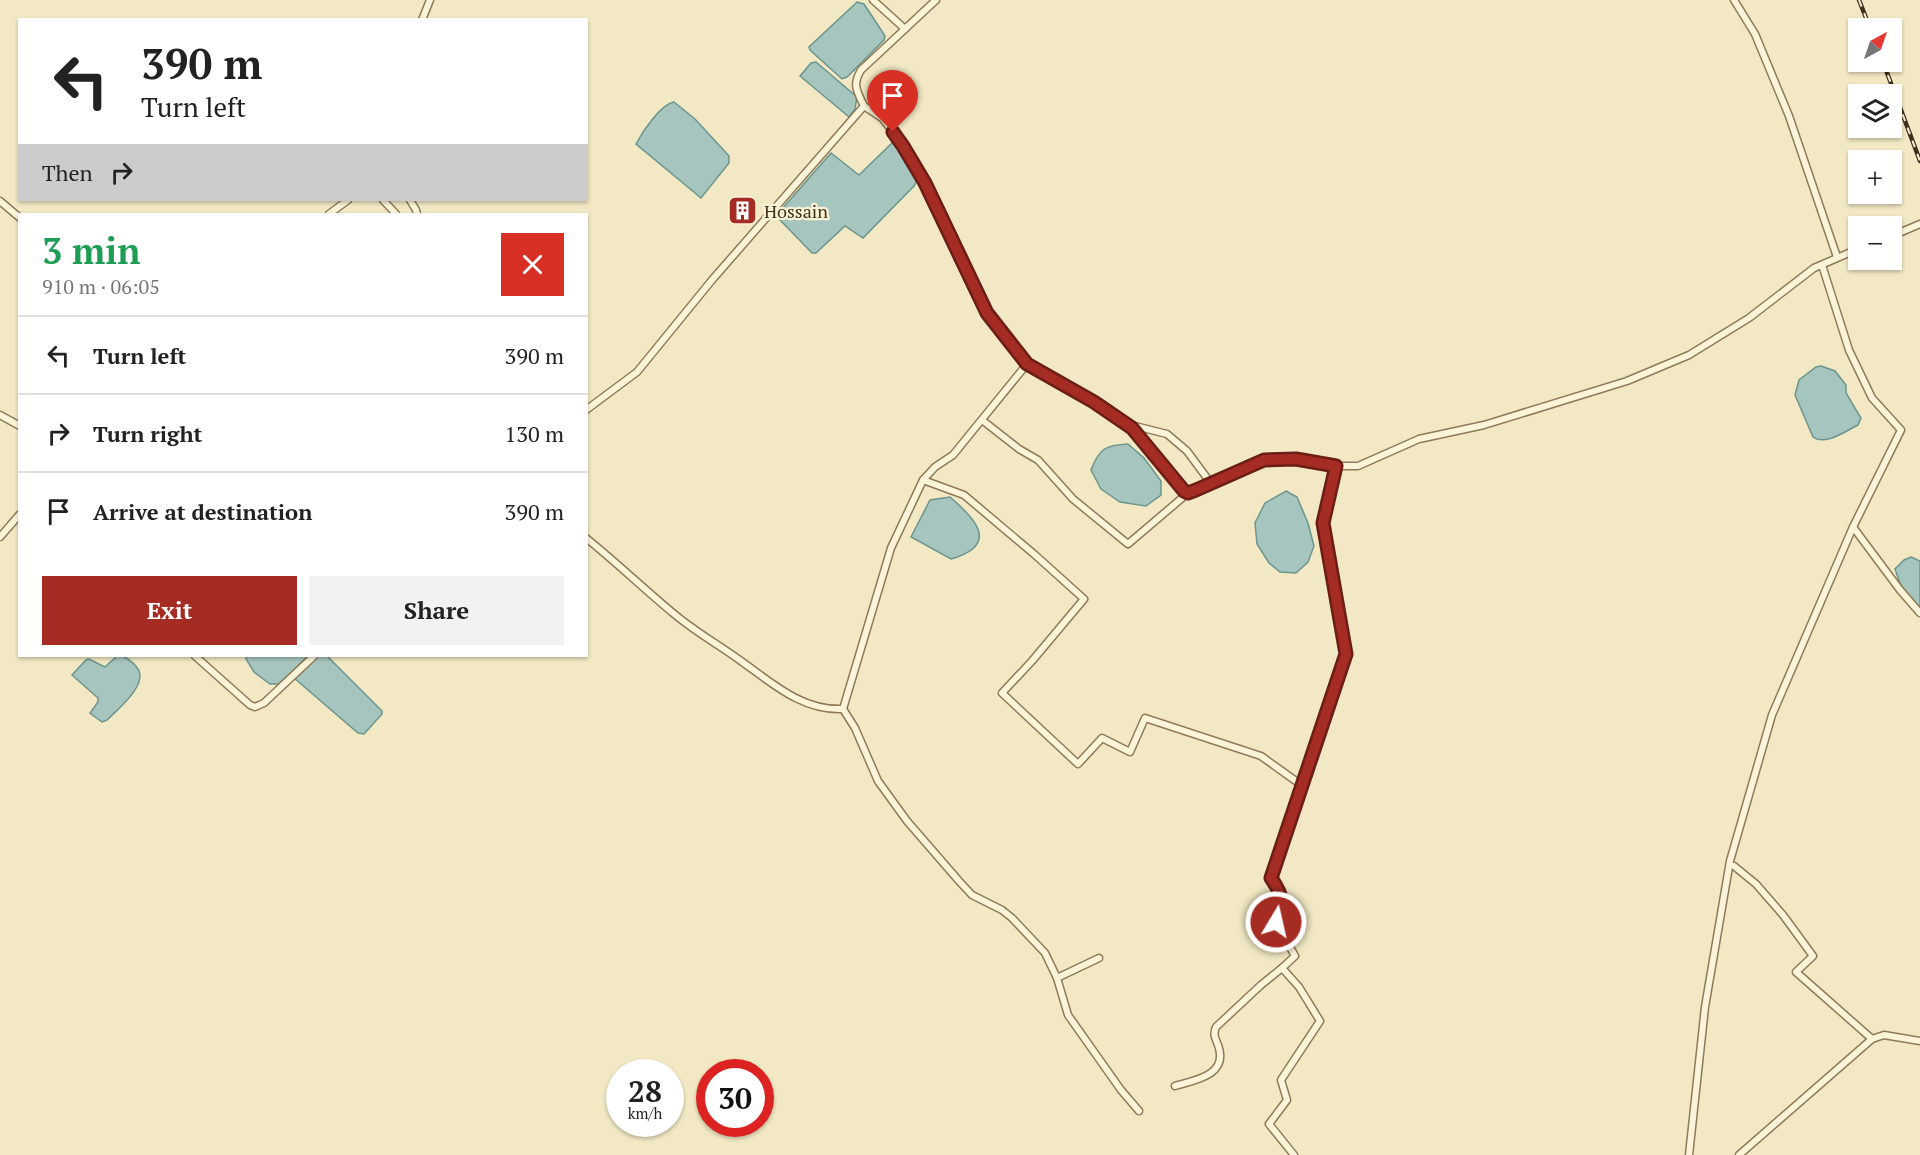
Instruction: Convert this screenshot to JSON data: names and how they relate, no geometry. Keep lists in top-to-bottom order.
{
  "places": {
    "building": ["Hossain"]
  },
  "north": "top right",
  "page": {
    "map_buttons": ["+", "−"],
    "turn": ["390 m", "Turn left"],
    "then": "Then",
    "heading": ["3 min", "910 m · 06:05"],
    "list": [
      {
        "name": "Turn left",
        "value": "390 m"
      },
      {
        "name": "Turn right",
        "value": "130 m"
      },
      {
        "name": "Arrive at destination",
        "value": "390 m"
      }
    ],
    "buttons": ["Exit", "Share"],
    "speed": "28 km/h",
    "limit": "30"
  }
}
